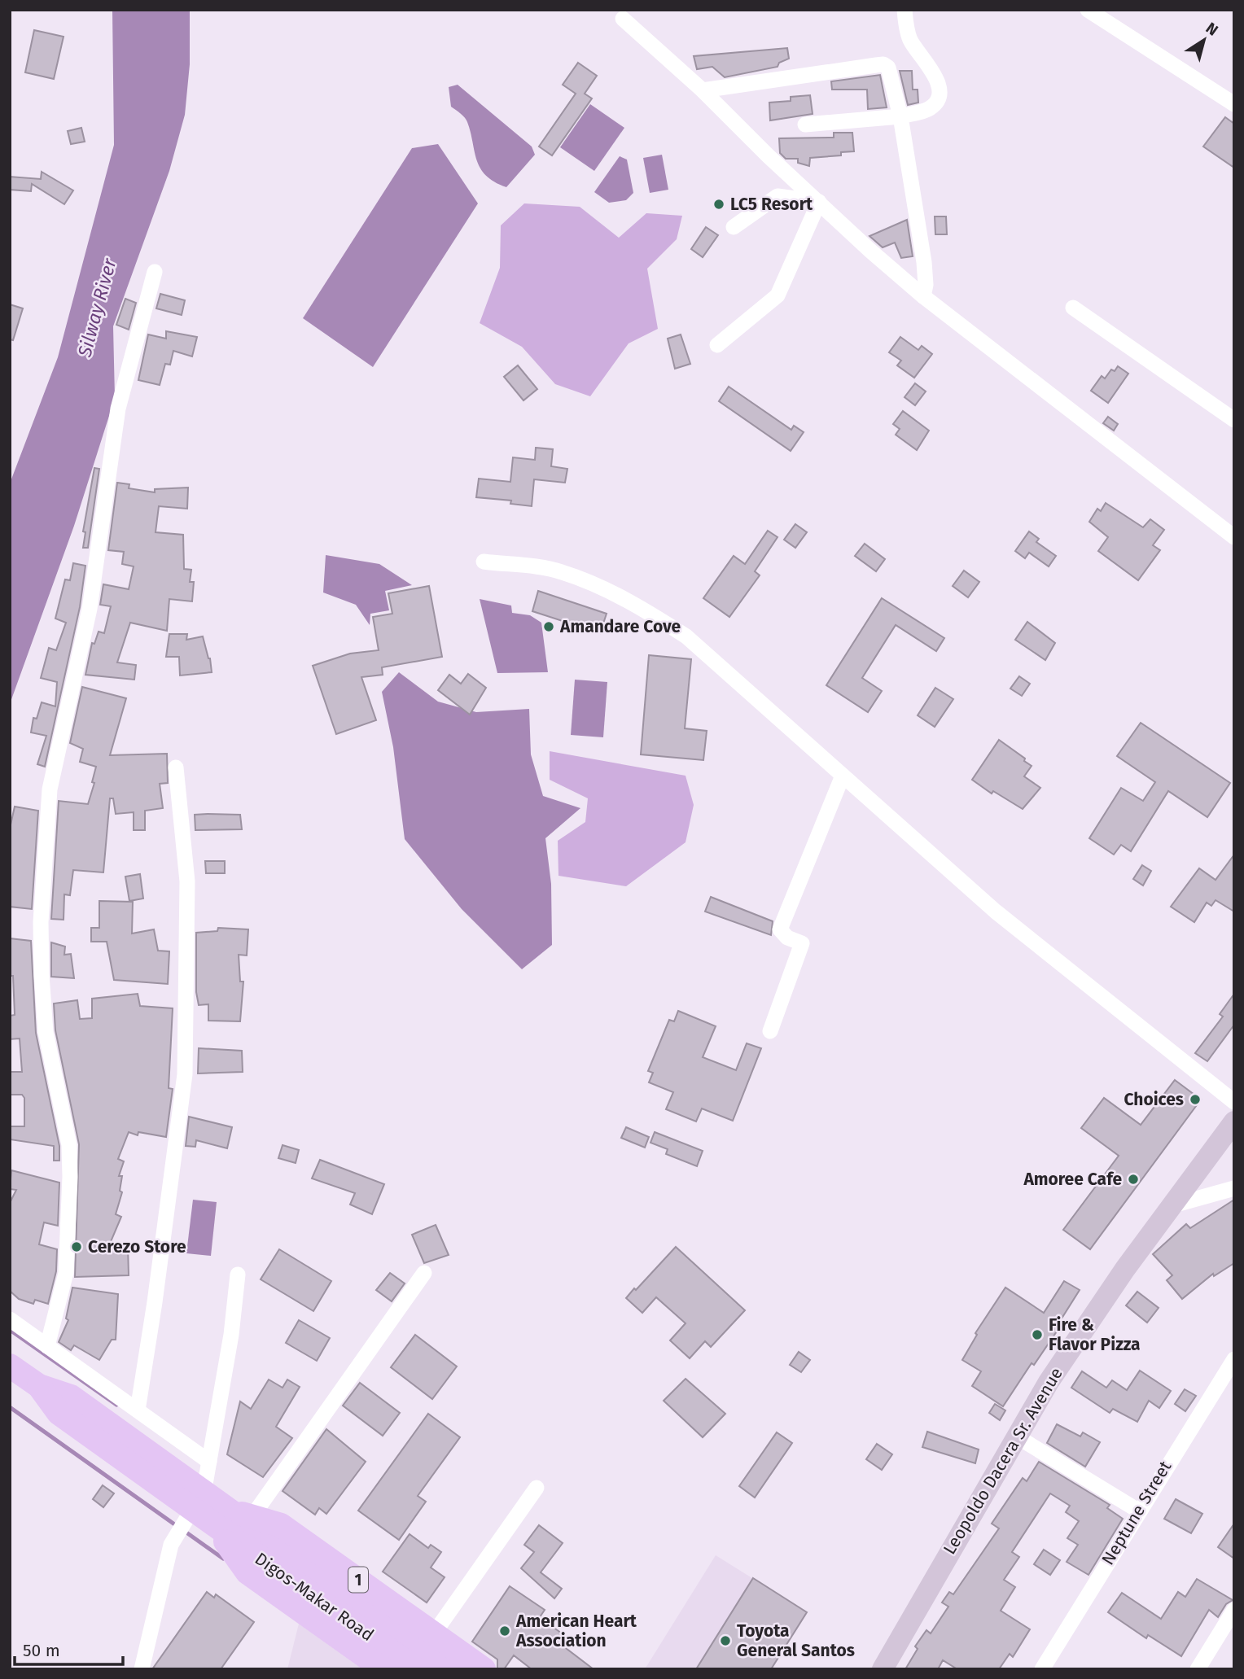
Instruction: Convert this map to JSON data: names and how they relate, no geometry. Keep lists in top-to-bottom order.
{
  "streets": {
    "main road": ["Leopoldo Dacera Sr. Avenue", "1", "Digos-Makar Road"],
    "street": ["Neptune Street"]
  },
  "water": ["Silway River"],
  "places": [
    "LC5 Resort",
    "Amandare Cove",
    "Choices",
    "Amoree Cafe",
    "Cerezo Store",
    "Fire & Flavor Pizza",
    "American Heart Association",
    "Toyota General Santos"
  ],
  "scale_bar": "50 m",
  "north": "top right"
}
